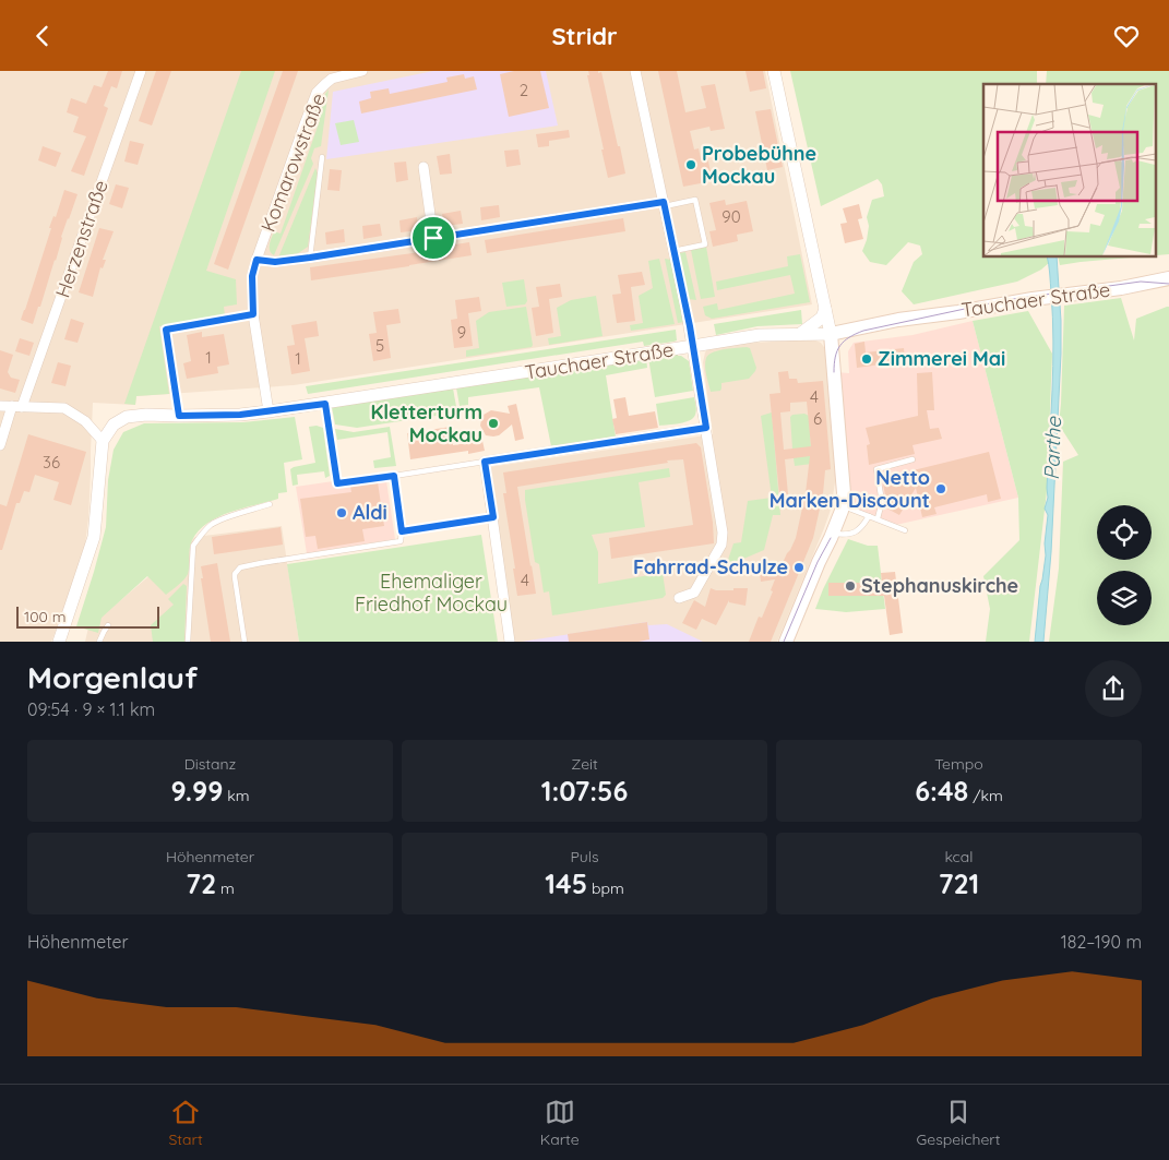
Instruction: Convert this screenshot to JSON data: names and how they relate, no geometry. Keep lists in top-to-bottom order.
{
  "streets": {
    "main road": ["Tauchaer Straße"],
    "street": ["Komarowstraße", "Herzenstraße"]
  },
  "crossings": [
    ["Komarowstraße", "Tauchaer Straße"]
  ],
  "water": ["Parthe"],
  "parks": ["Ehemaliger Friedhof Mockau"],
  "places": [
    "Probebühne Mockau",
    "Zimmerei Mai",
    "Kletterturm Mockau",
    "Netto Marken-Discount",
    "Aldi",
    "Fahrrad-Schulze",
    "Stephanuskirche"
  ],
  "house_numbers": [
    "2",
    "90",
    "9",
    "5",
    "1",
    "1",
    "4",
    "6",
    "36",
    "4"
  ],
  "scale_bar": "100 m",
  "page": {
    "header": "Stridr",
    "scale": "100 m",
    "heading": ["Morgenlauf", "09:54 · 9 × 1.1 km"],
    "stats": [
      ["Distanz", "9.99 km"],
      ["Zeit", "1:07:56"],
      ["Tempo", "6:48 /km"],
      ["Höhenmeter", "72 m"],
      ["Puls", "145 bpm"],
      ["kcal", "721"]
    ],
    "chart": ["Höhenmeter", "182–190 m"],
    "tabs": ["Start", "Karte", "Gespeichert"]
  }
}
